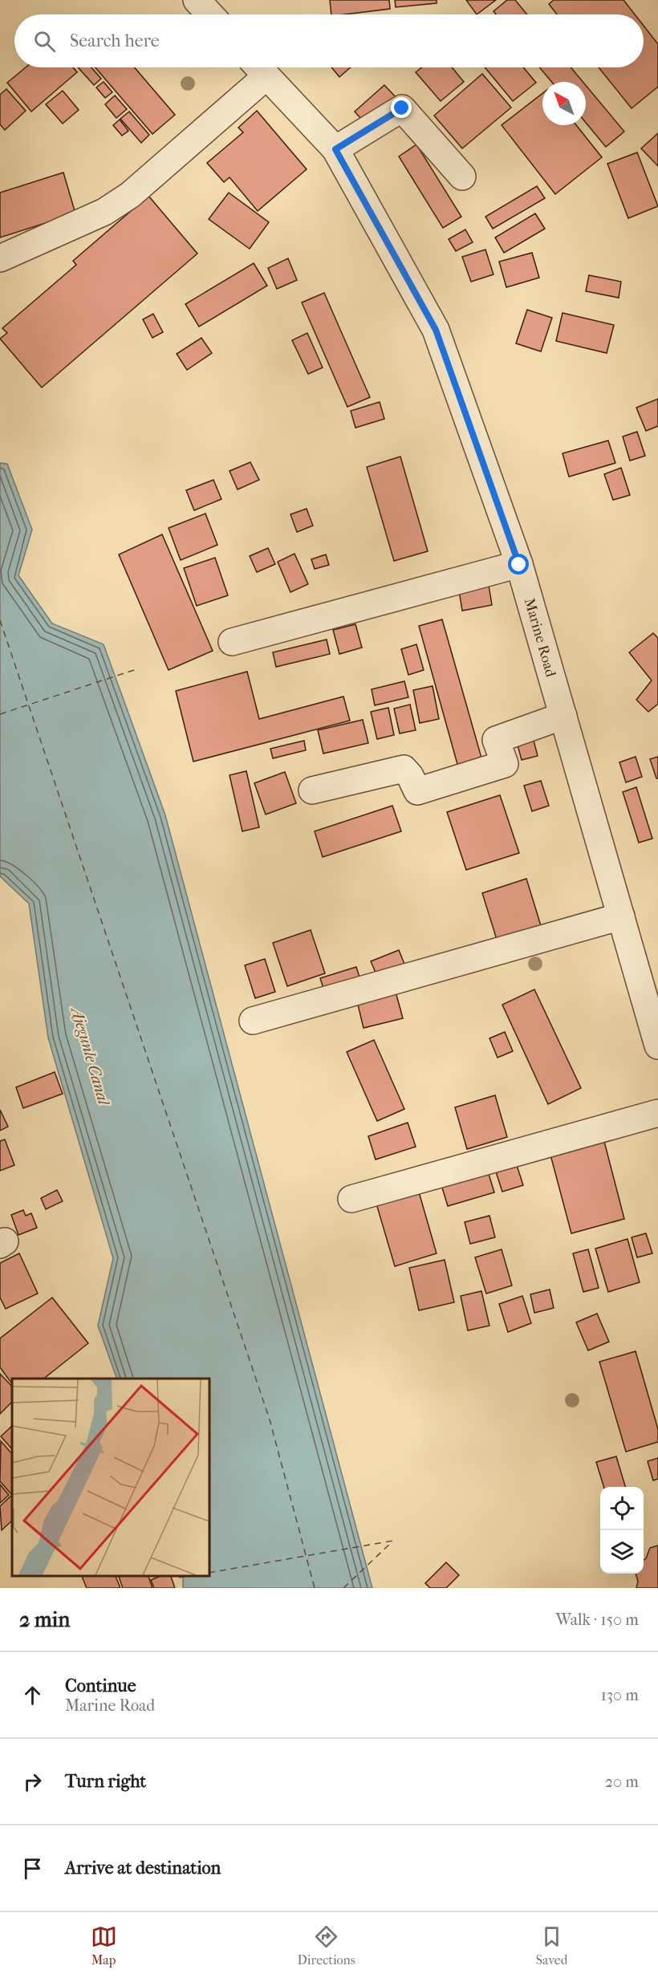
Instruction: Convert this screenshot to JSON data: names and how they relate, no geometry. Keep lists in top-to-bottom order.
{
  "streets": {
    "street": ["Marine Road"]
  },
  "water": ["Ajegunle Canal"],
  "north": "top left",
  "page": {
    "search": "Search here",
    "heading": ["2 min", "Walk · 150 m"],
    "list": [
      ["Continue", "Marine Road", "130 m"],
      ["Turn right", "20 m"],
      "Arrive at destination"
    ],
    "nav": ["Map", "Directions", "Saved"]
  }
}
